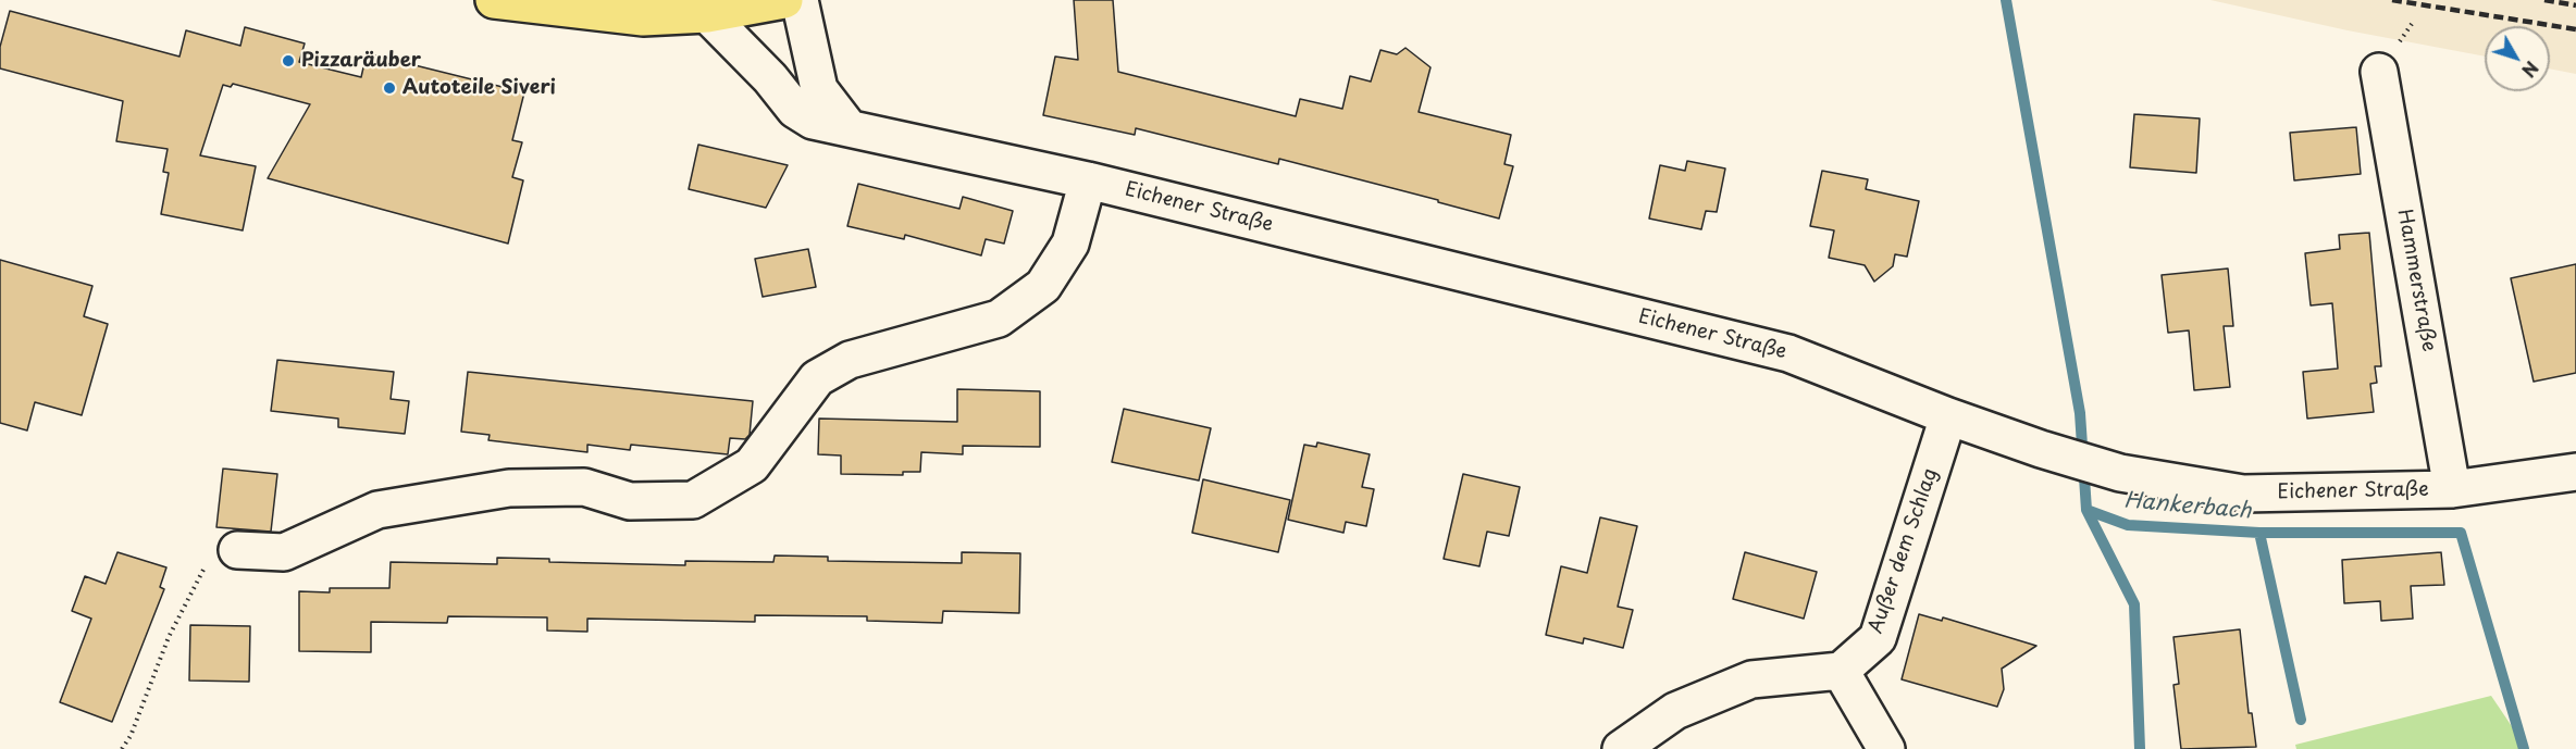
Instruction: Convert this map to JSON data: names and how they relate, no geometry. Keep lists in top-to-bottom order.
{
  "streets": {
    "street": ["Eichener Straße", "Hammerstraße", "Außer dem Schlag"]
  },
  "crossings": [
    ["Eichener Straße", "Hammerstraße"],
    ["Eichener Straße", "Außer dem Schlag"]
  ],
  "water": ["Hankerbach"],
  "places": ["Pizzaräuber", "Autoteile Siveri"],
  "north": "bottom right"
}
